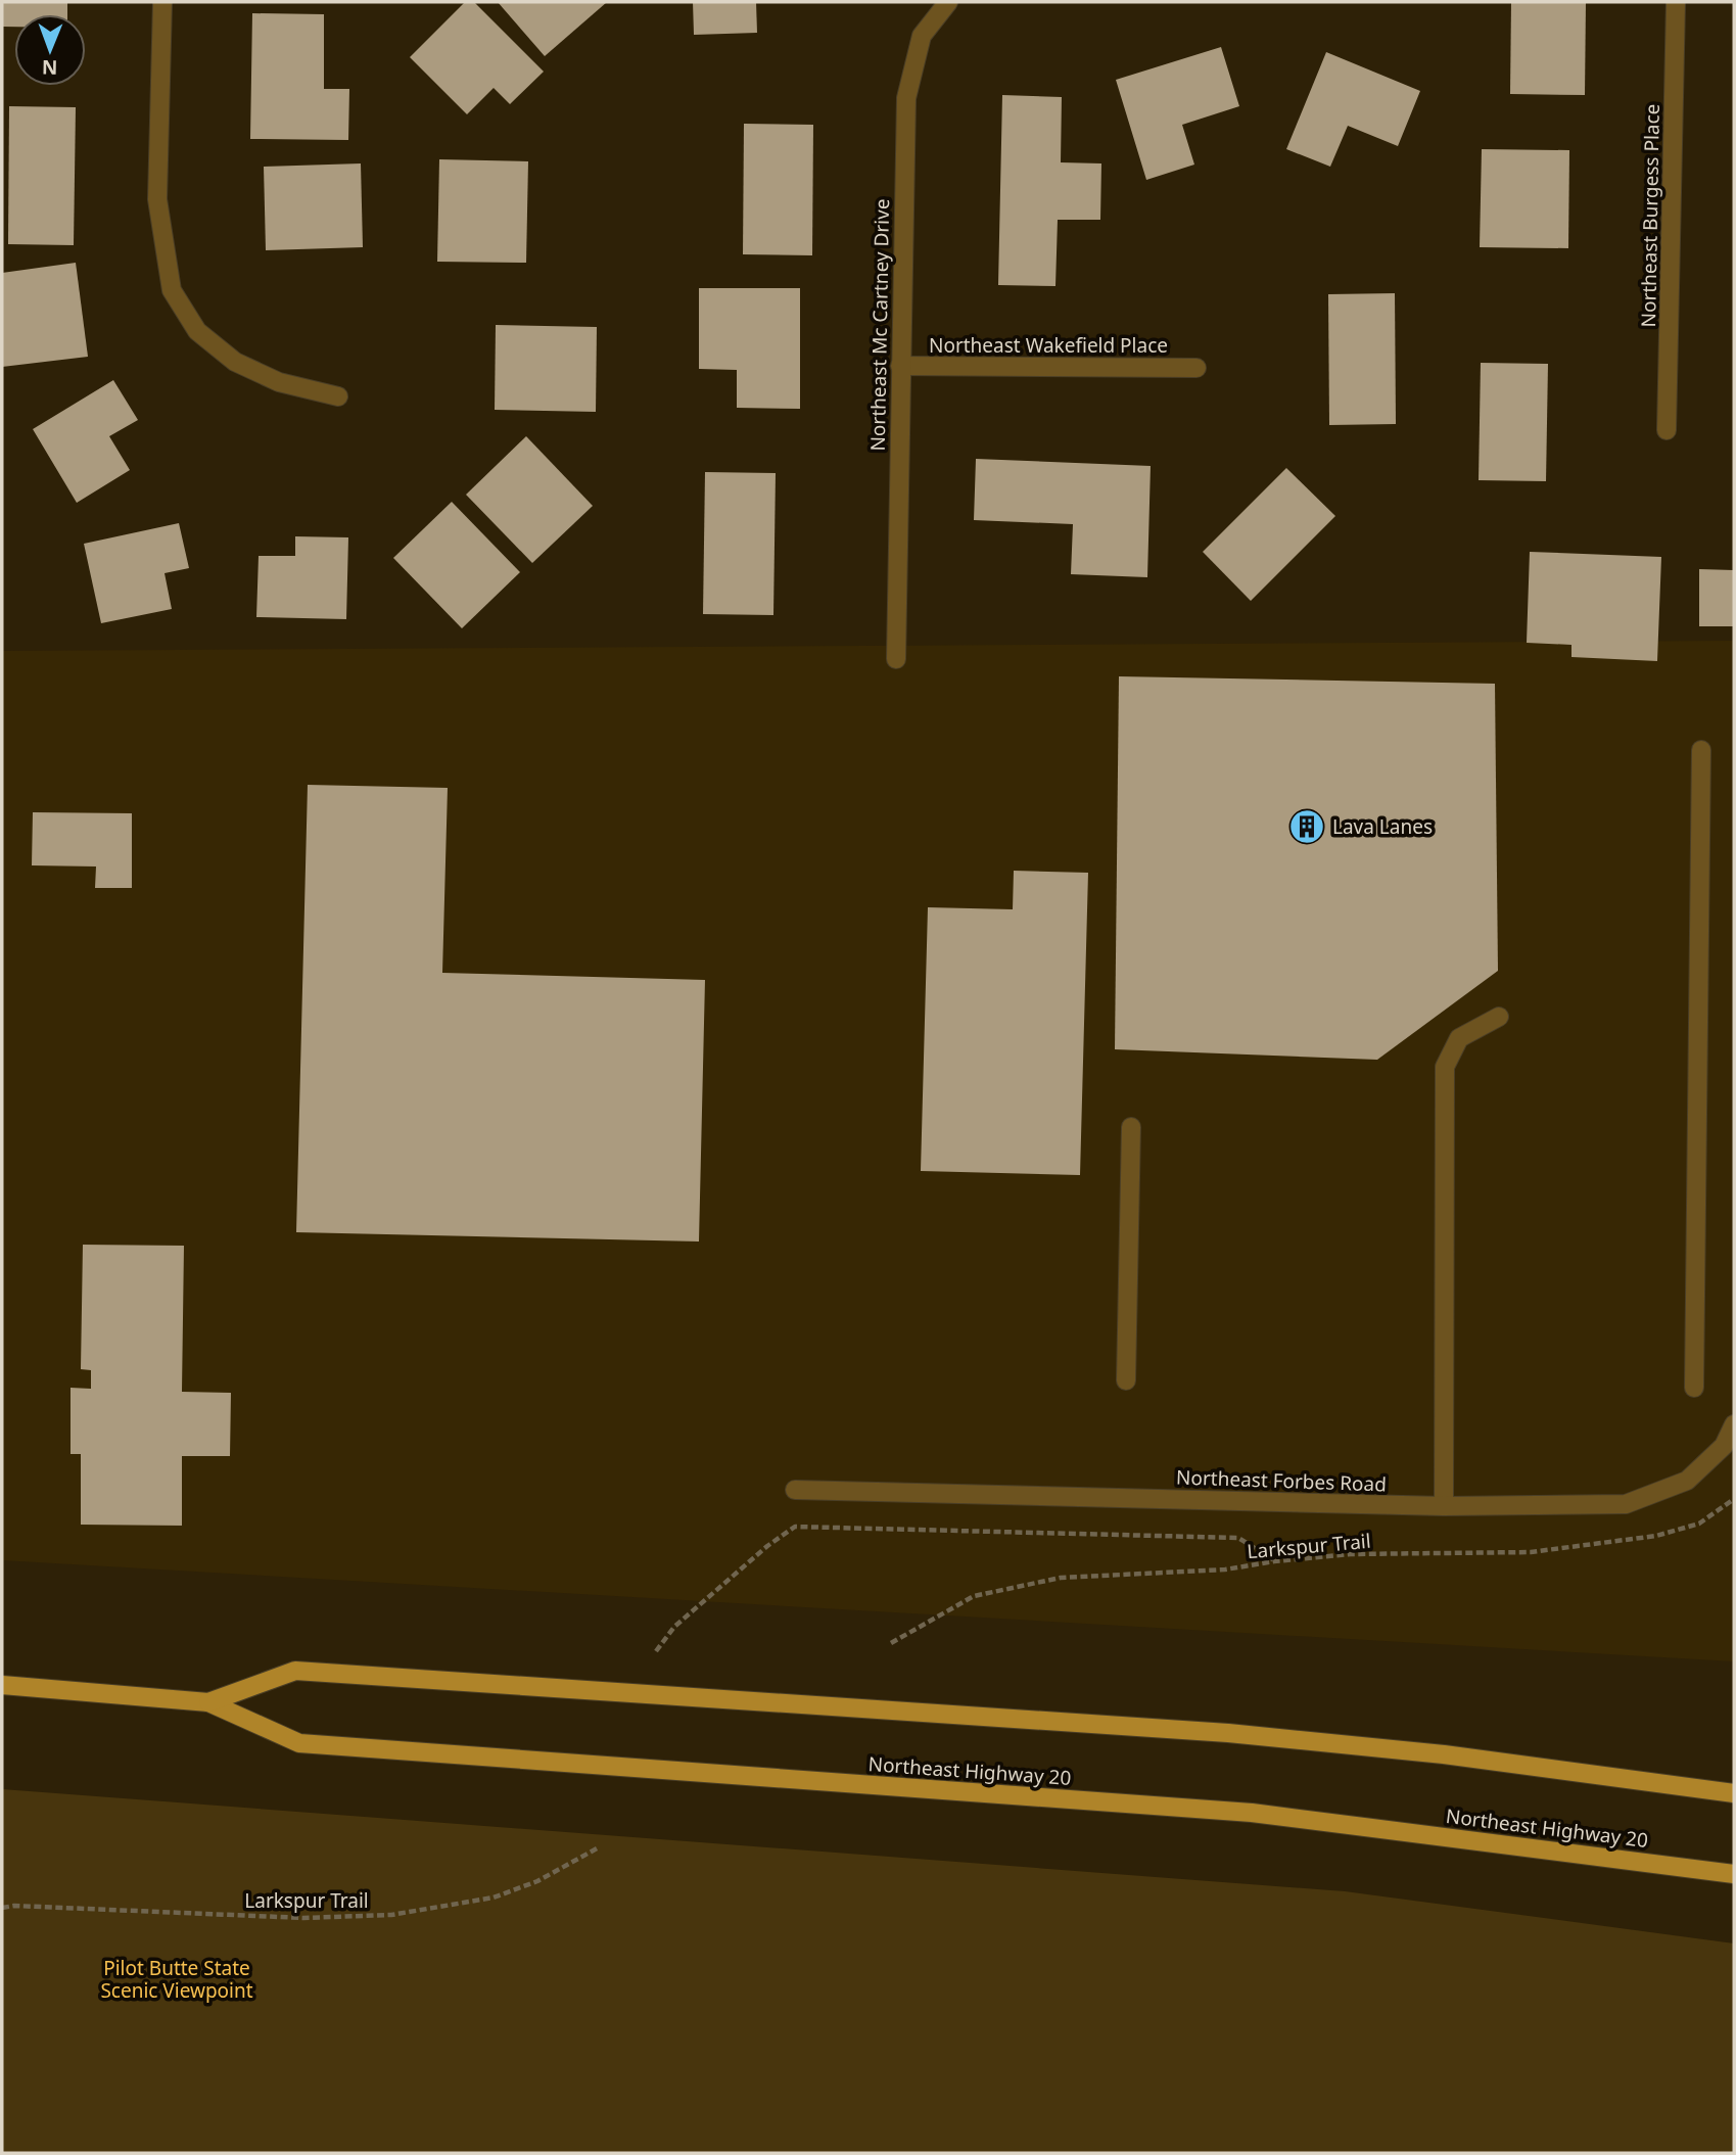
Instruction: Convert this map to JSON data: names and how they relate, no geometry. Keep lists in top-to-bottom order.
{
  "streets": {
    "main road": ["Northeast Highway 20"],
    "street": [
      "Northeast Burgess Place",
      "Northeast Mc Cartney Drive",
      "Northeast Wakefield Place",
      "Northeast Forbes Road"
    ],
    "path": ["Larkspur Trail"]
  },
  "crossings": [
    ["Northeast Mc Cartney Drive", "Northeast Wakefield Place"]
  ],
  "parks": ["Pilot Butte State Scenic Viewpoint"],
  "places": {
    "building": ["Lava Lanes"]
  },
  "north": "bottom"
}
